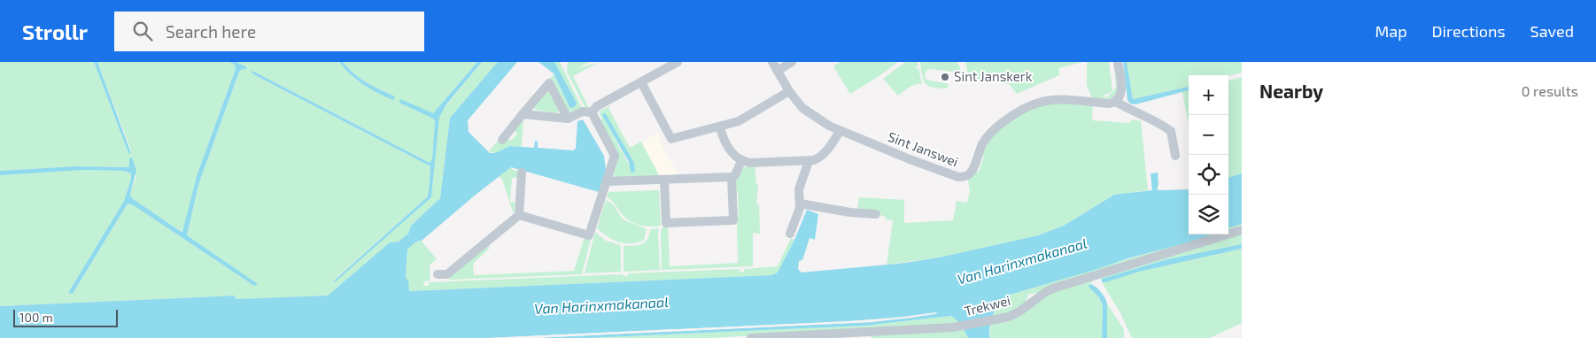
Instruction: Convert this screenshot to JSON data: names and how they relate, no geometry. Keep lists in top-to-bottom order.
{
  "streets": {
    "street": ["Sint Janswei", "Trekwei"]
  },
  "water": ["Van Harinxmakanaal"],
  "places": ["Sint Janskerk"],
  "scale_bar": "100 m",
  "page": {
    "header": "Strollr",
    "search": "Search here",
    "nav": ["Map", "Directions", "Saved"],
    "heading": ["Nearby", "0 results"],
    "map_buttons": ["+", "−"],
    "scale": "100 m"
  }
}
